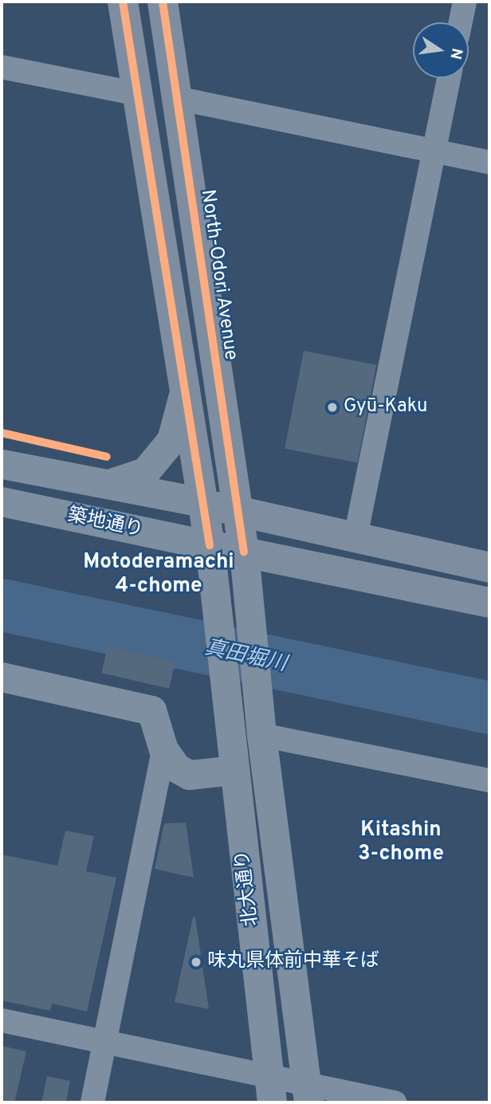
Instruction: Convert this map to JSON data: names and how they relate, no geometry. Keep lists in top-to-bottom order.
{
  "streets": {
    "highway": ["North-Odori Avenue"],
    "street": ["築地通り", "北大通り"]
  },
  "crossings": [
    ["North-Odori Avenue", "北大通り"],
    ["築地通り", "北大通り"]
  ],
  "districts": ["Motoderamachi 4-chome", "Kitashin 3-chome"],
  "water": ["真田堀川"],
  "places": ["Gyū-Kaku", "味丸県体前中華そば"],
  "north": "right"
}
